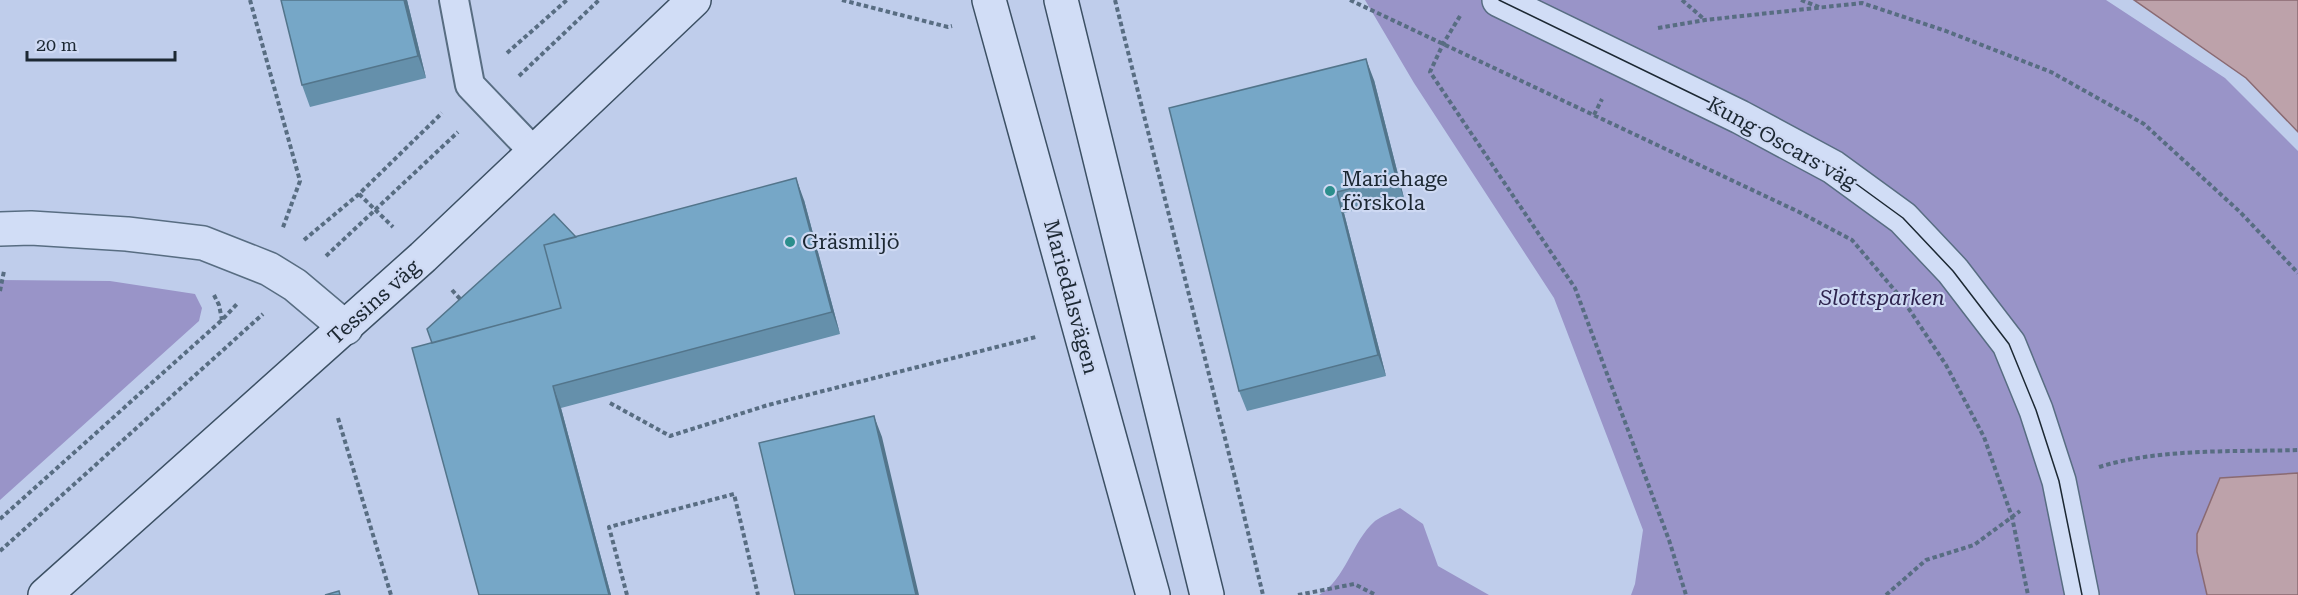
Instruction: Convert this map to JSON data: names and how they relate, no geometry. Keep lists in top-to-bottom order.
{
  "streets": {
    "street": ["Kung Oscars väg", "Mariedalsvägen", "Tessins väg"]
  },
  "parks": ["Slottsparken"],
  "places": ["Mariehage förskola", "Gräsmiljö"],
  "scale_bar": "20 m"
}
